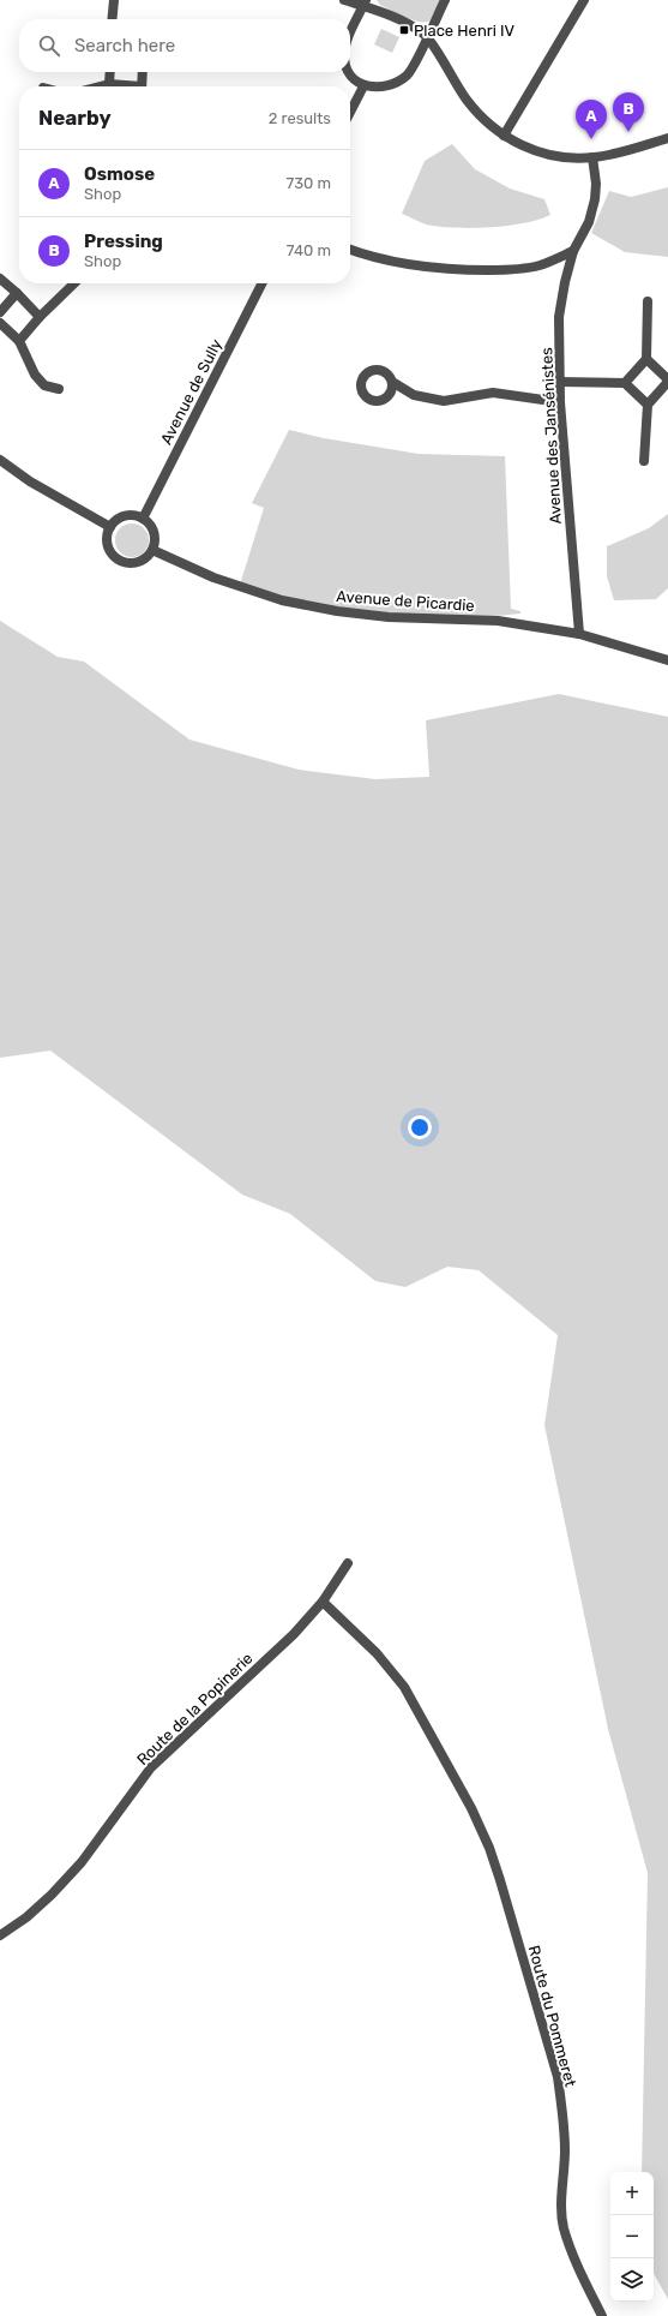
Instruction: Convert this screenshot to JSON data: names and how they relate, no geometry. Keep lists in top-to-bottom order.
{
  "streets": {
    "street": [
      "Avenue de Sully",
      "Avenue des Jansénistes",
      "Avenue de Picardie",
      "Route de la Popinerie",
      "Route du Pommeret"
    ]
  },
  "crossings": [
    ["Avenue de Sully", "Avenue de Picardie"],
    ["Avenue des Jansénistes", "Avenue de Picardie"],
    ["Route de la Popinerie", "Route du Pommeret"]
  ],
  "places": {
    "transit": ["Place Henri IV"]
  },
  "page": {
    "search": "Search here",
    "heading": ["Nearby", "2 results"],
    "pins": ["B", "A"],
    "list": [
      {
        "mark": "A",
        "name": "Osmose",
        "note": "Shop",
        "value": "730 m"
      },
      {
        "mark": "B",
        "name": "Pressing",
        "note": "Shop",
        "value": "740 m"
      }
    ],
    "map_buttons": ["+", "−"]
  }
}
